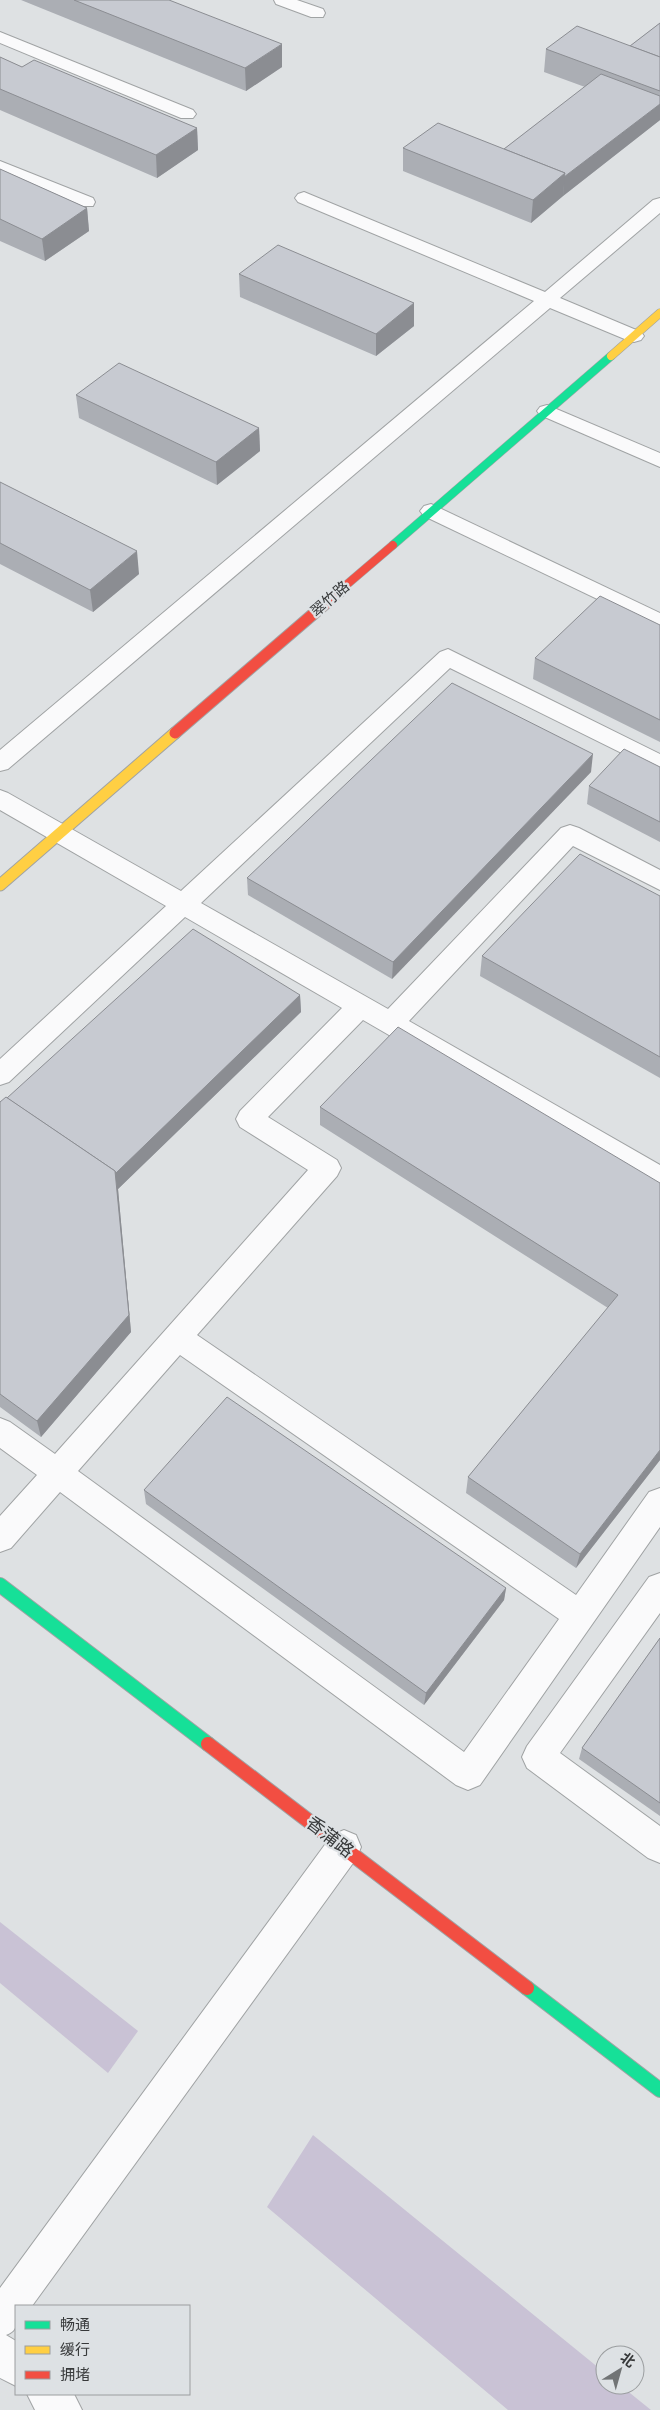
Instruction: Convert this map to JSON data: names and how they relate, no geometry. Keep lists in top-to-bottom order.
{
  "streets": {
    "street": ["翠竹路", "香蒲路"]
  },
  "legend": ["畅通", "缓行", "拥堵"],
  "north": "top right"
}
